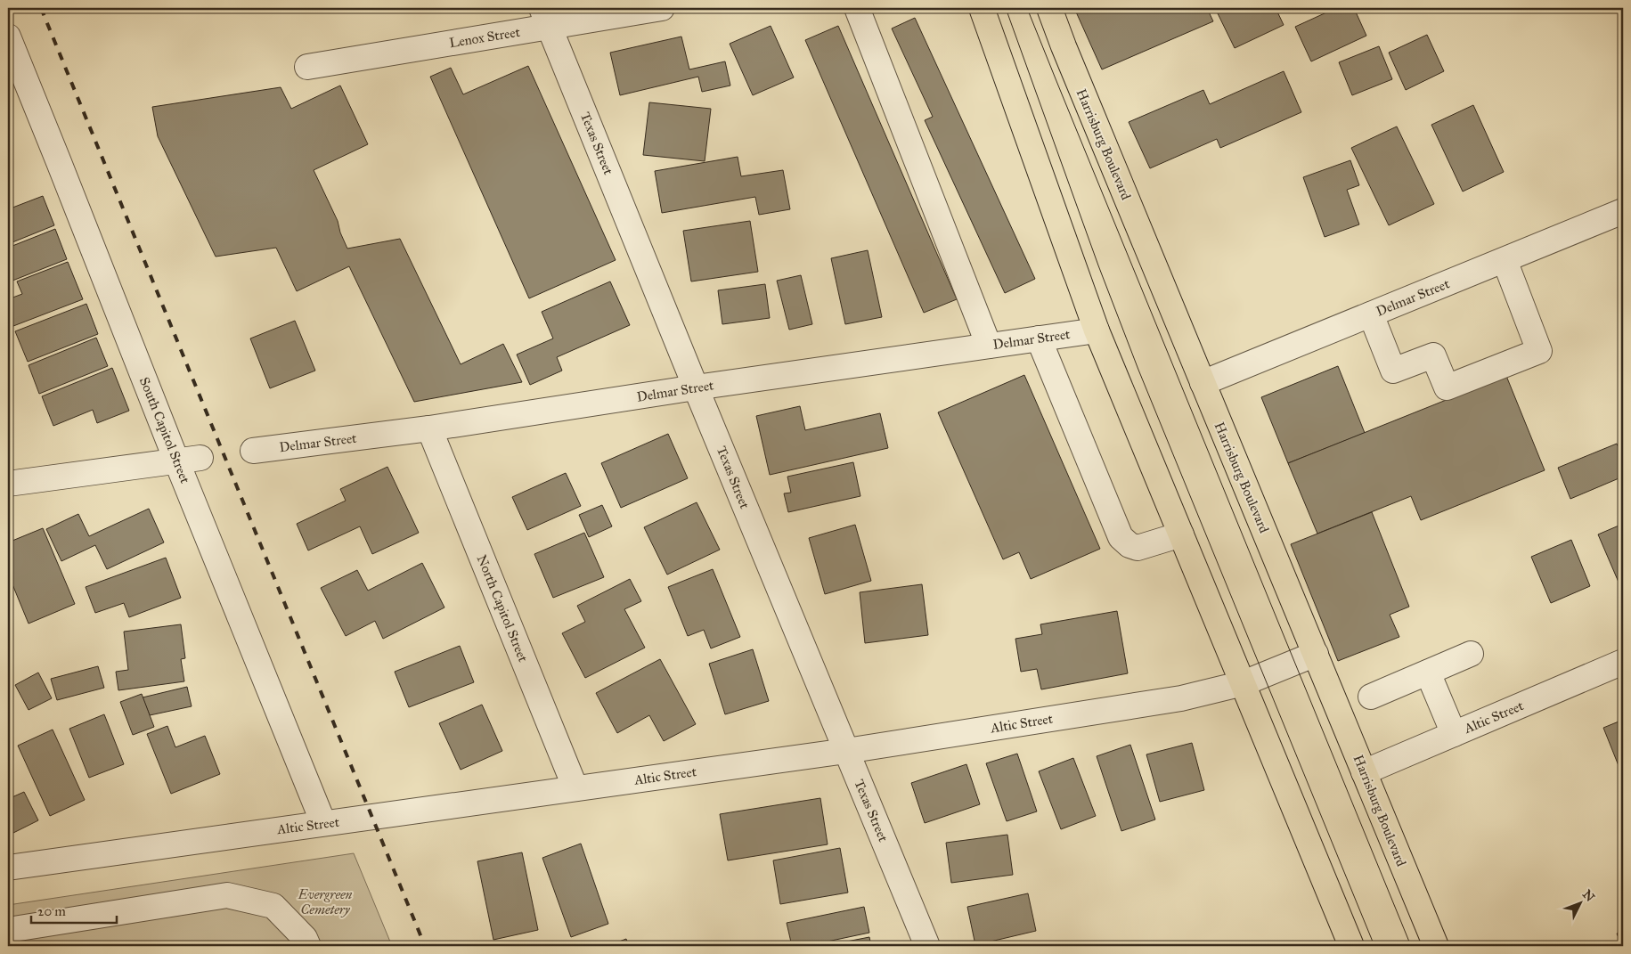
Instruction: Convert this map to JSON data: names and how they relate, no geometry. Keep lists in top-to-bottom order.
{
  "streets": {
    "main road": ["Harrisburg Boulevard"],
    "street": [
      "Lenox Street",
      "Texas Street",
      "Delmar Street",
      "South Capitol Street",
      "North Capitol Street",
      "Altic Street"
    ]
  },
  "crossings": [
    ["Lenox Street", "Texas Street"],
    ["Texas Street", "Delmar Street"],
    ["Texas Street", "Altic Street"],
    ["Harrisburg Boulevard", "Delmar Street"],
    ["Harrisburg Boulevard", "Altic Street"],
    ["Delmar Street", "North Capitol Street"],
    ["South Capitol Street", "Altic Street"],
    ["North Capitol Street", "Altic Street"]
  ],
  "parks": ["Evergreen Cemetery"],
  "scale_bar": "20 m",
  "north": "top right"
}
